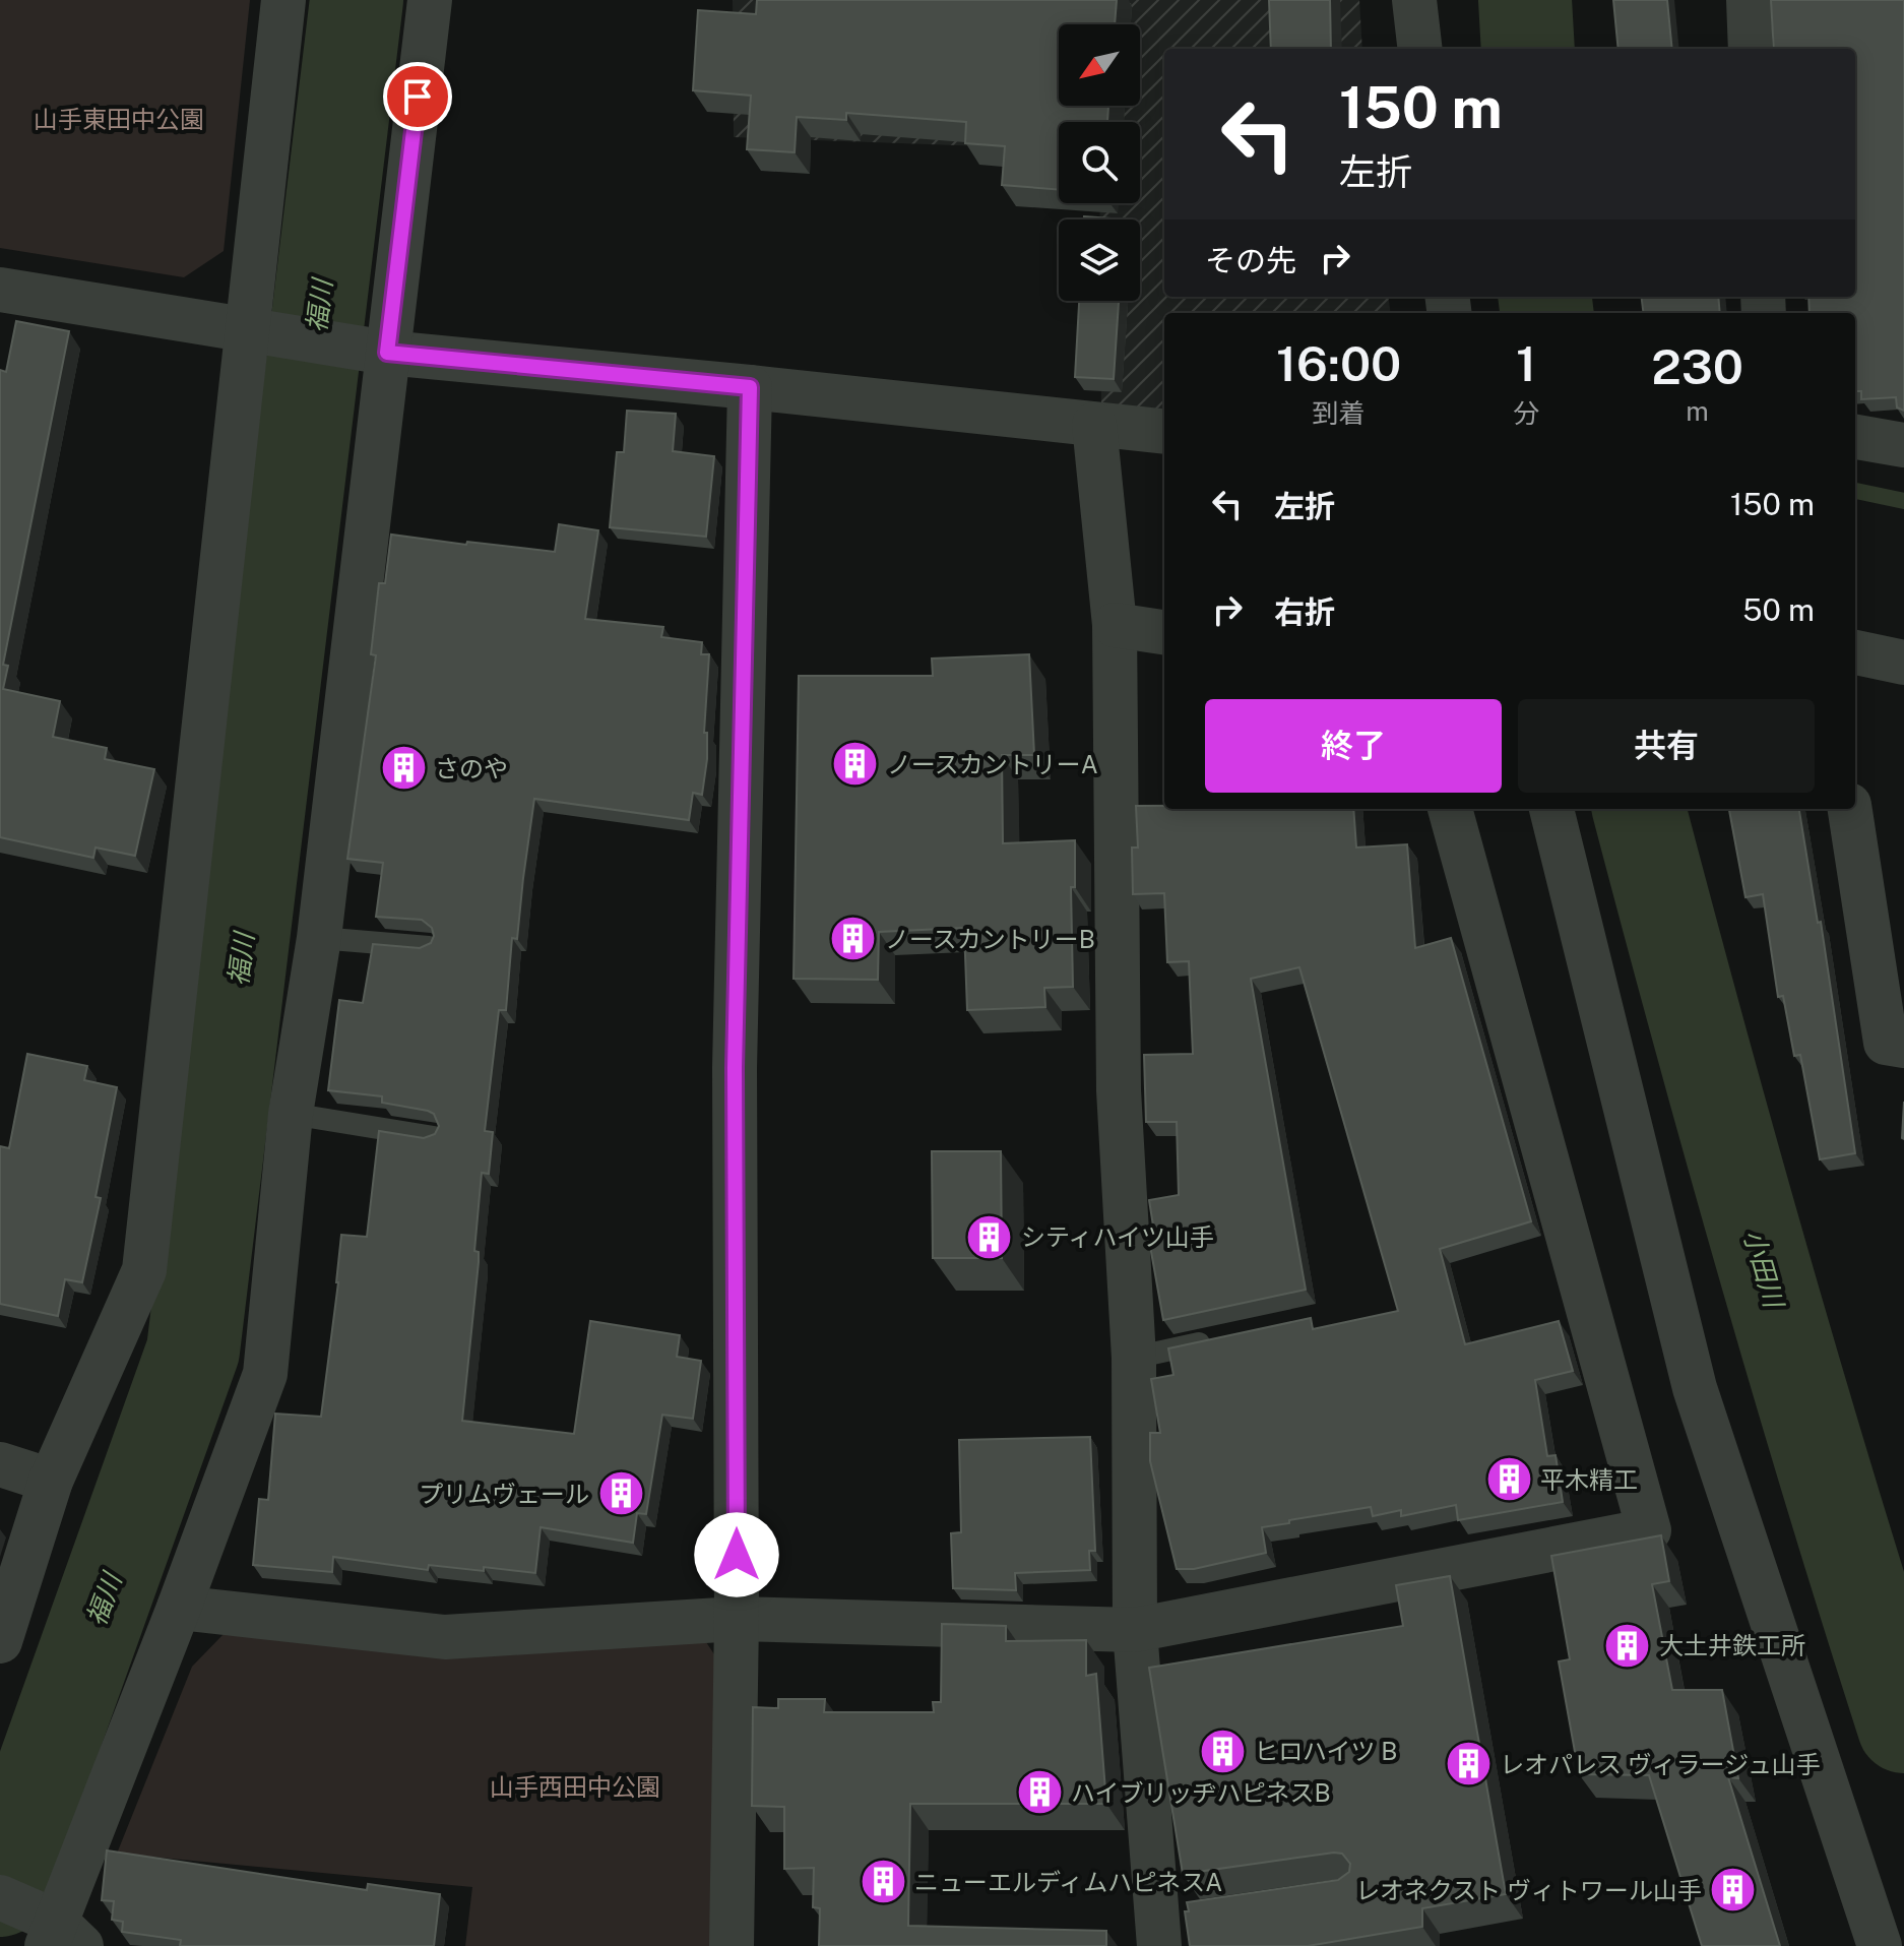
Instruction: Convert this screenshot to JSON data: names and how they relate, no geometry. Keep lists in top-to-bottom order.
{
  "water": ["福川", "小田川"],
  "parks": ["山手東田中公園", "山手西田中公園"],
  "places": {
    "building": [
      "ノースカントリーA",
      "さのや",
      "ノースカントリーB",
      "シティハイツ山手",
      "平木精工",
      "プリムヴェール",
      "大土井鉄工所",
      "ヒロハイツ B",
      "レオパレス ヴィラージュ山手",
      "ハイブリッヂハピネスB",
      "ニューエルディムハピネスA",
      "レオネクスト ヴィトワール山手"
    ]
  },
  "north": "bottom left",
  "page": {
    "turn": ["150 m", "左折"],
    "then": "その先",
    "eta": [
      "16:00",
      "到着",
      "1",
      "分",
      "230",
      "m"
    ],
    "list": [
      {
        "name": "左折",
        "value": "150 m"
      },
      {
        "name": "右折",
        "value": "50 m"
      }
    ],
    "buttons": ["終了", "共有"]
  }
}
